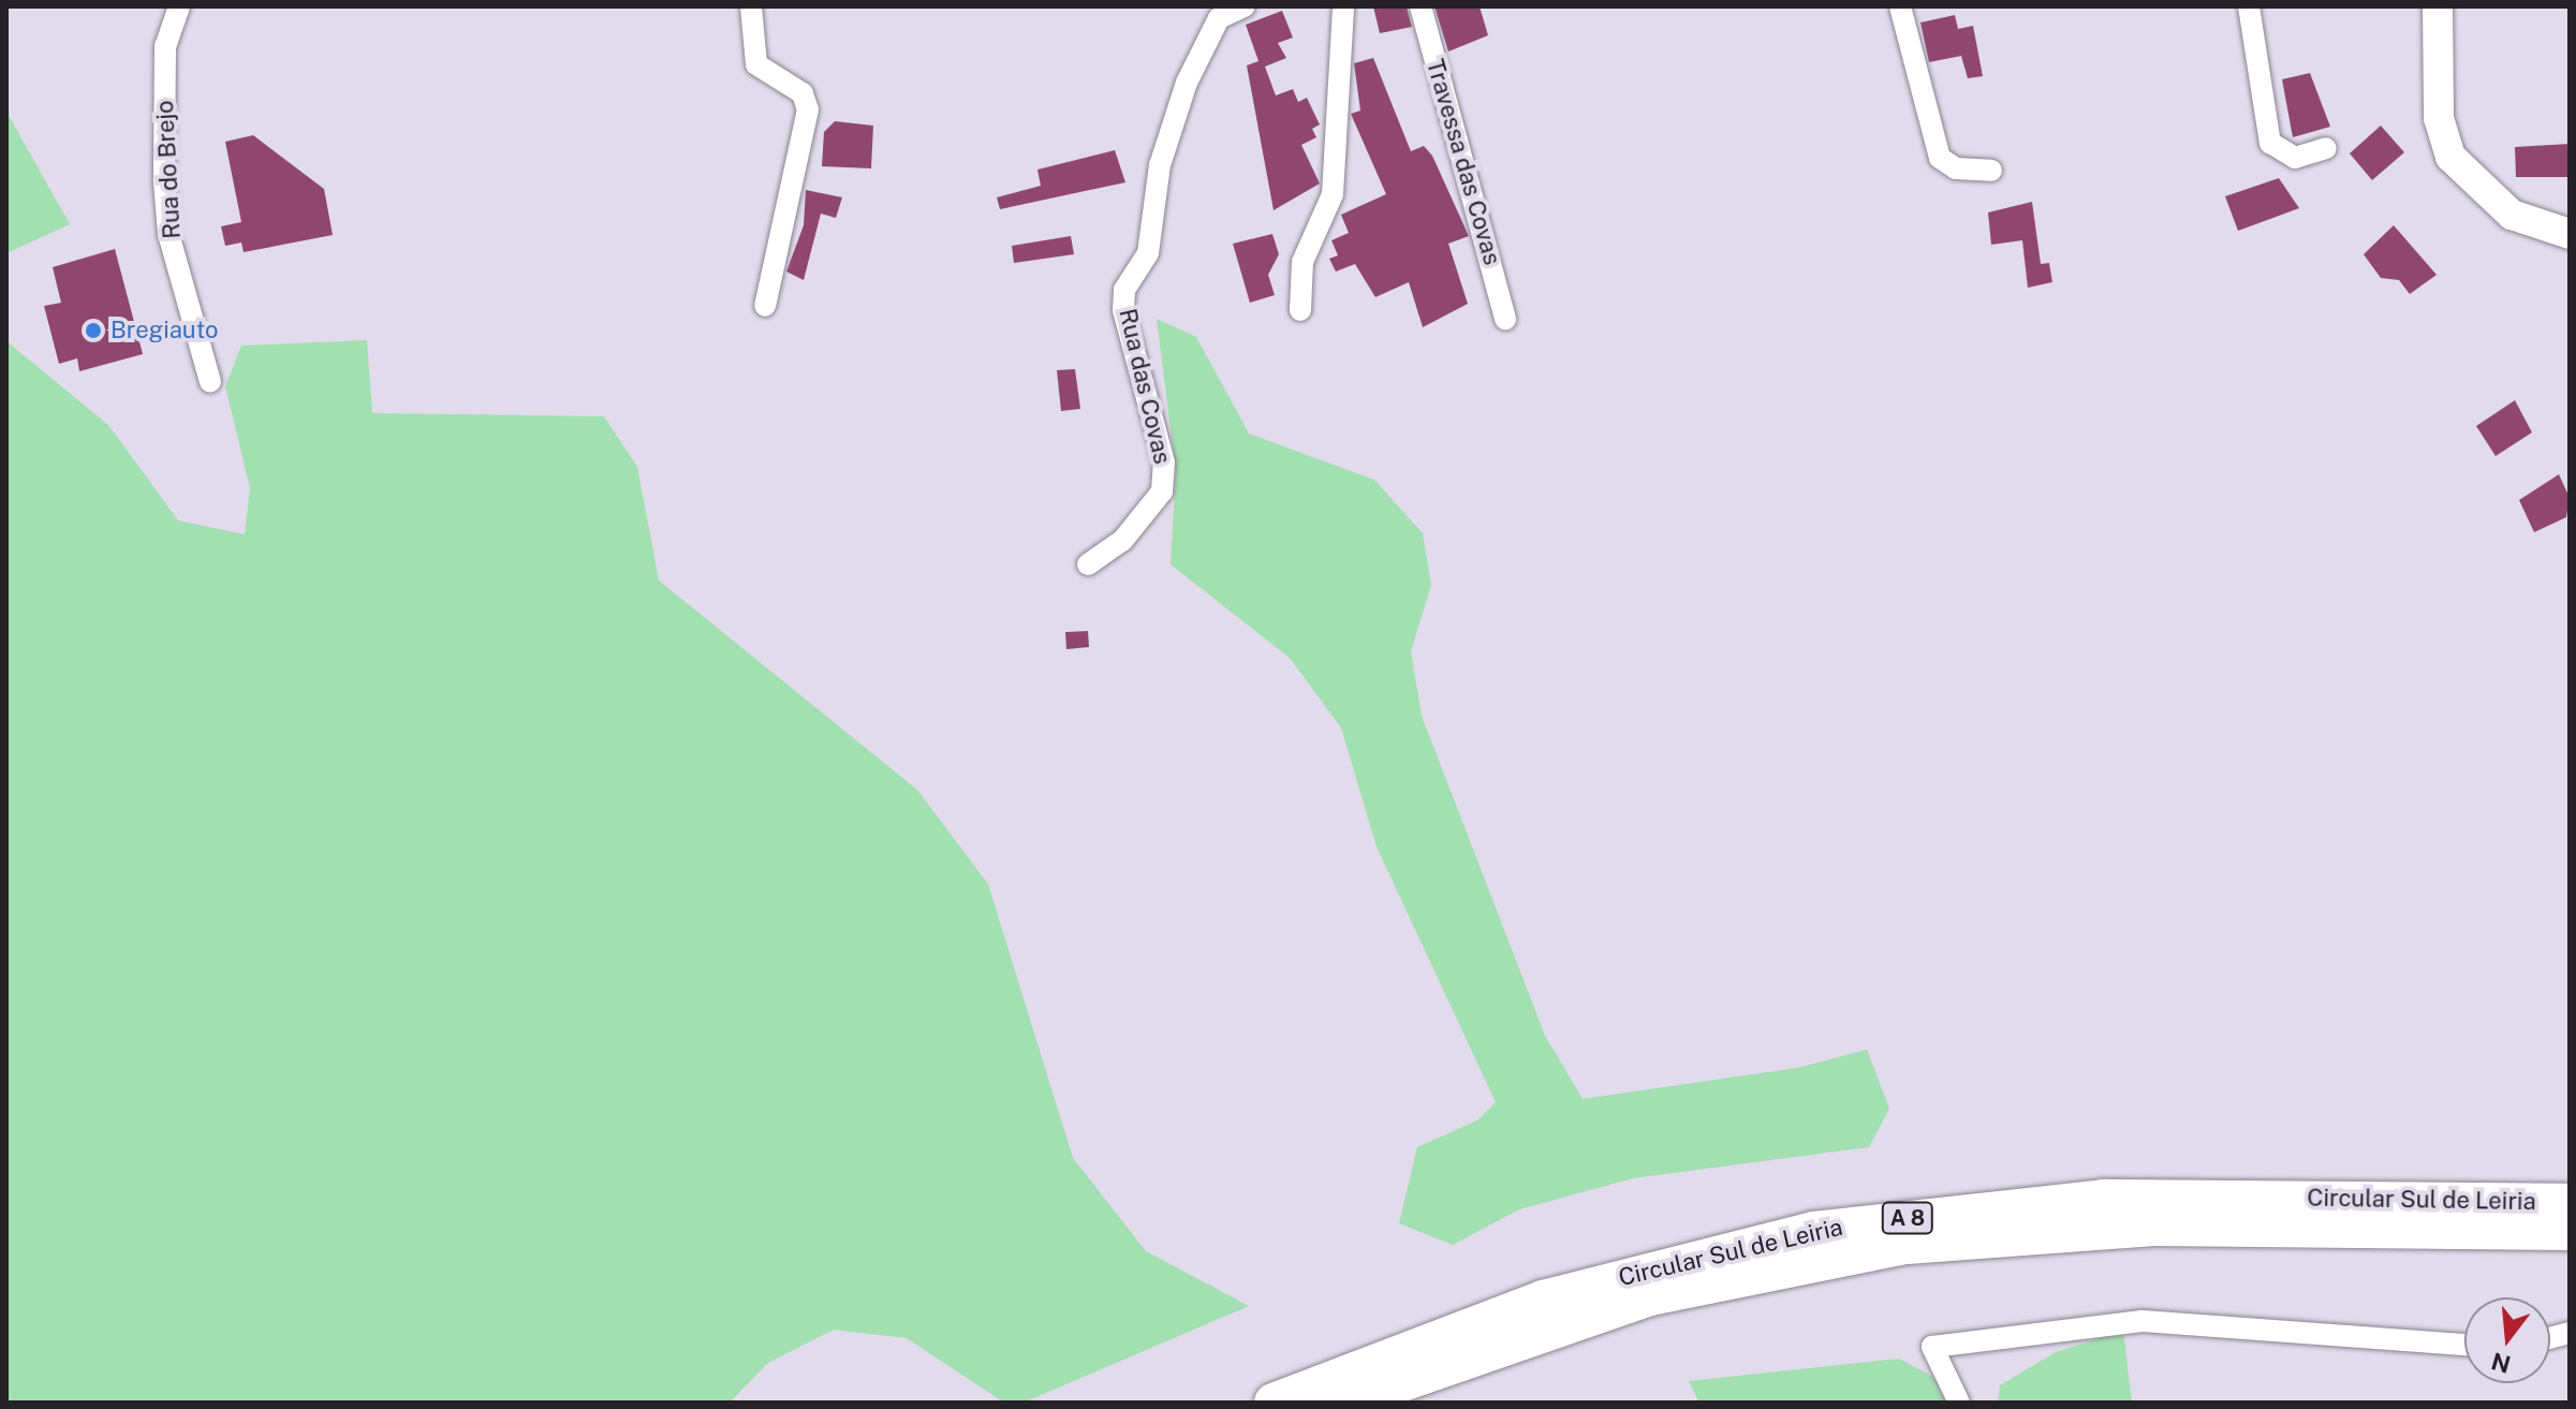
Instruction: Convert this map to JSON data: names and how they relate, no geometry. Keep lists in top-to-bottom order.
{
  "streets": {
    "highway": ["Circular Sul de Leiria", "A 8"],
    "street": ["Travessa das Covas", "Rua do Brejo", "Rua das Covas"]
  },
  "places": ["Bregiauto"],
  "north": "bottom"
}
